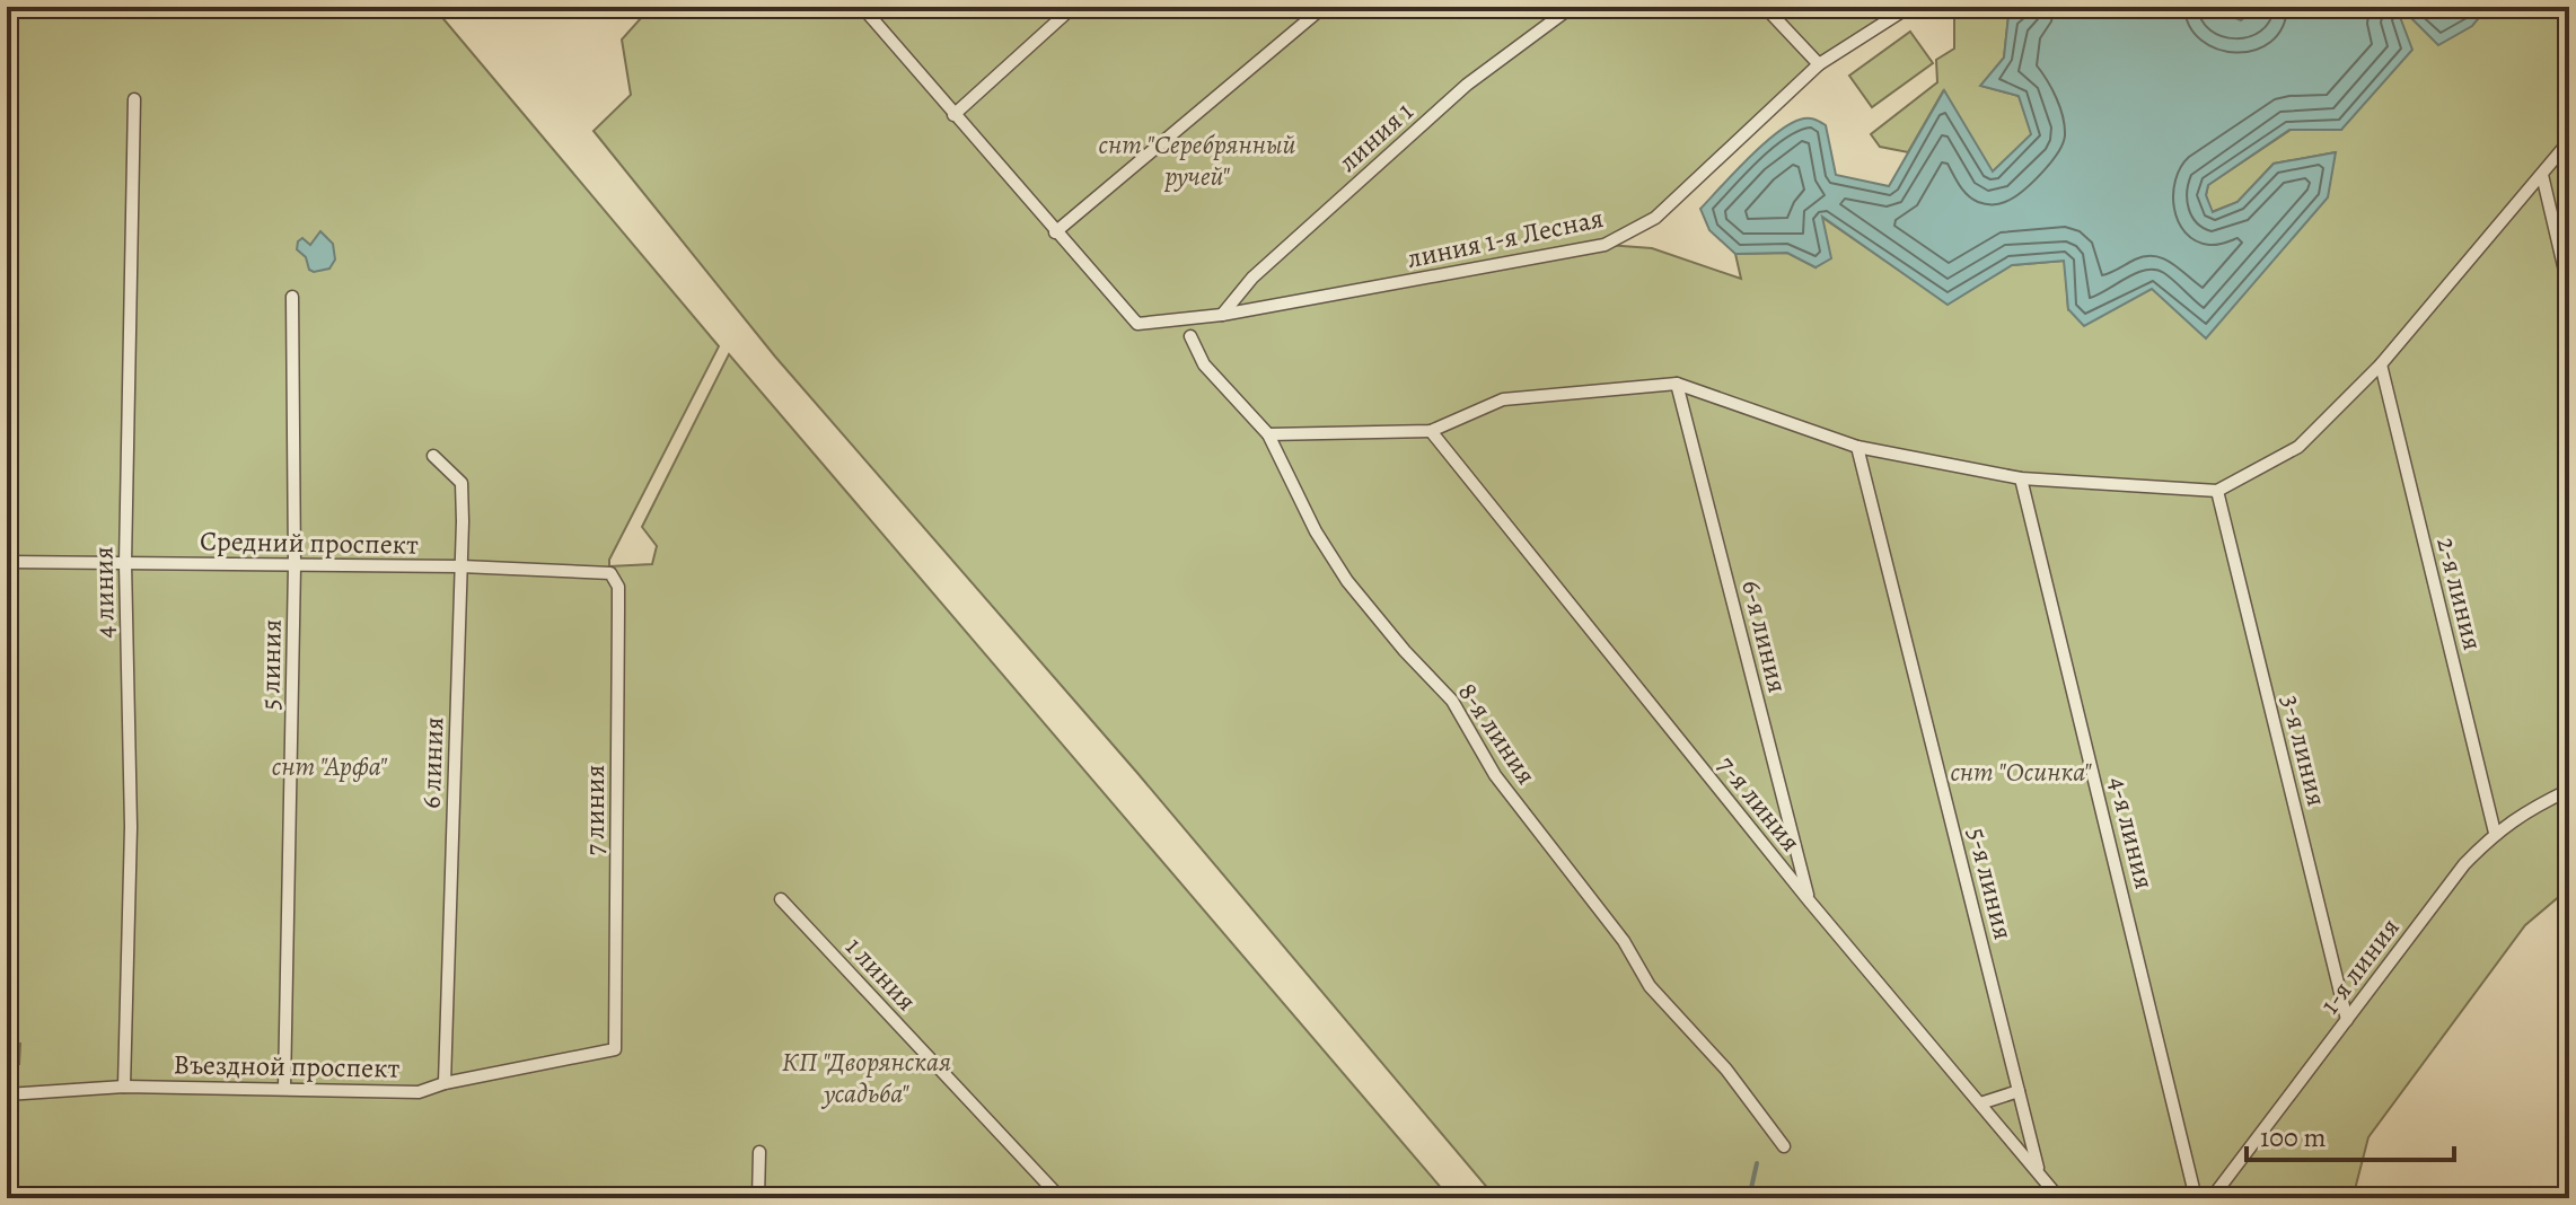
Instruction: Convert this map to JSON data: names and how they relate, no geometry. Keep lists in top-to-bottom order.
{
  "streets": {
    "street": [
      "линия 1",
      "линия 1-я Лесная",
      "Средний проспект",
      "4 линия",
      "2-я линия",
      "6-я линия",
      "5 линия",
      "8-я линия",
      "3-я линия",
      "6 линия",
      "7-я линия",
      "7 линия",
      "4-я линия",
      "5-я линия",
      "1-я линия",
      "1 линия",
      "Въездной проспект"
    ]
  },
  "crossings": [
    ["линия 1", "линия 1-я Лесная"],
    ["Средний проспект", "4 линия"],
    ["Средний проспект", "5 линия"],
    ["Средний проспект", "6 линия"],
    ["Средний проспект", "7 линия"],
    ["4 линия", "Въездной проспект"],
    ["2-я линия", "1-я линия"],
    ["6-я линия", "7-я линия"],
    ["5 линия", "Въездной проспект"],
    ["3-я линия", "1-я линия"],
    ["6 линия", "Въездной проспект"],
    ["7-я линия", "5-я линия"],
    ["7 линия", "Въездной проспект"]
  ],
  "parks": [
    "снт \"Серебрянный ручей\"",
    "снт \"Арфа\"",
    "снт \"Осинка\"",
    "КП \"Дворянская усадьба\""
  ],
  "scale_bar": "100 m"
}
